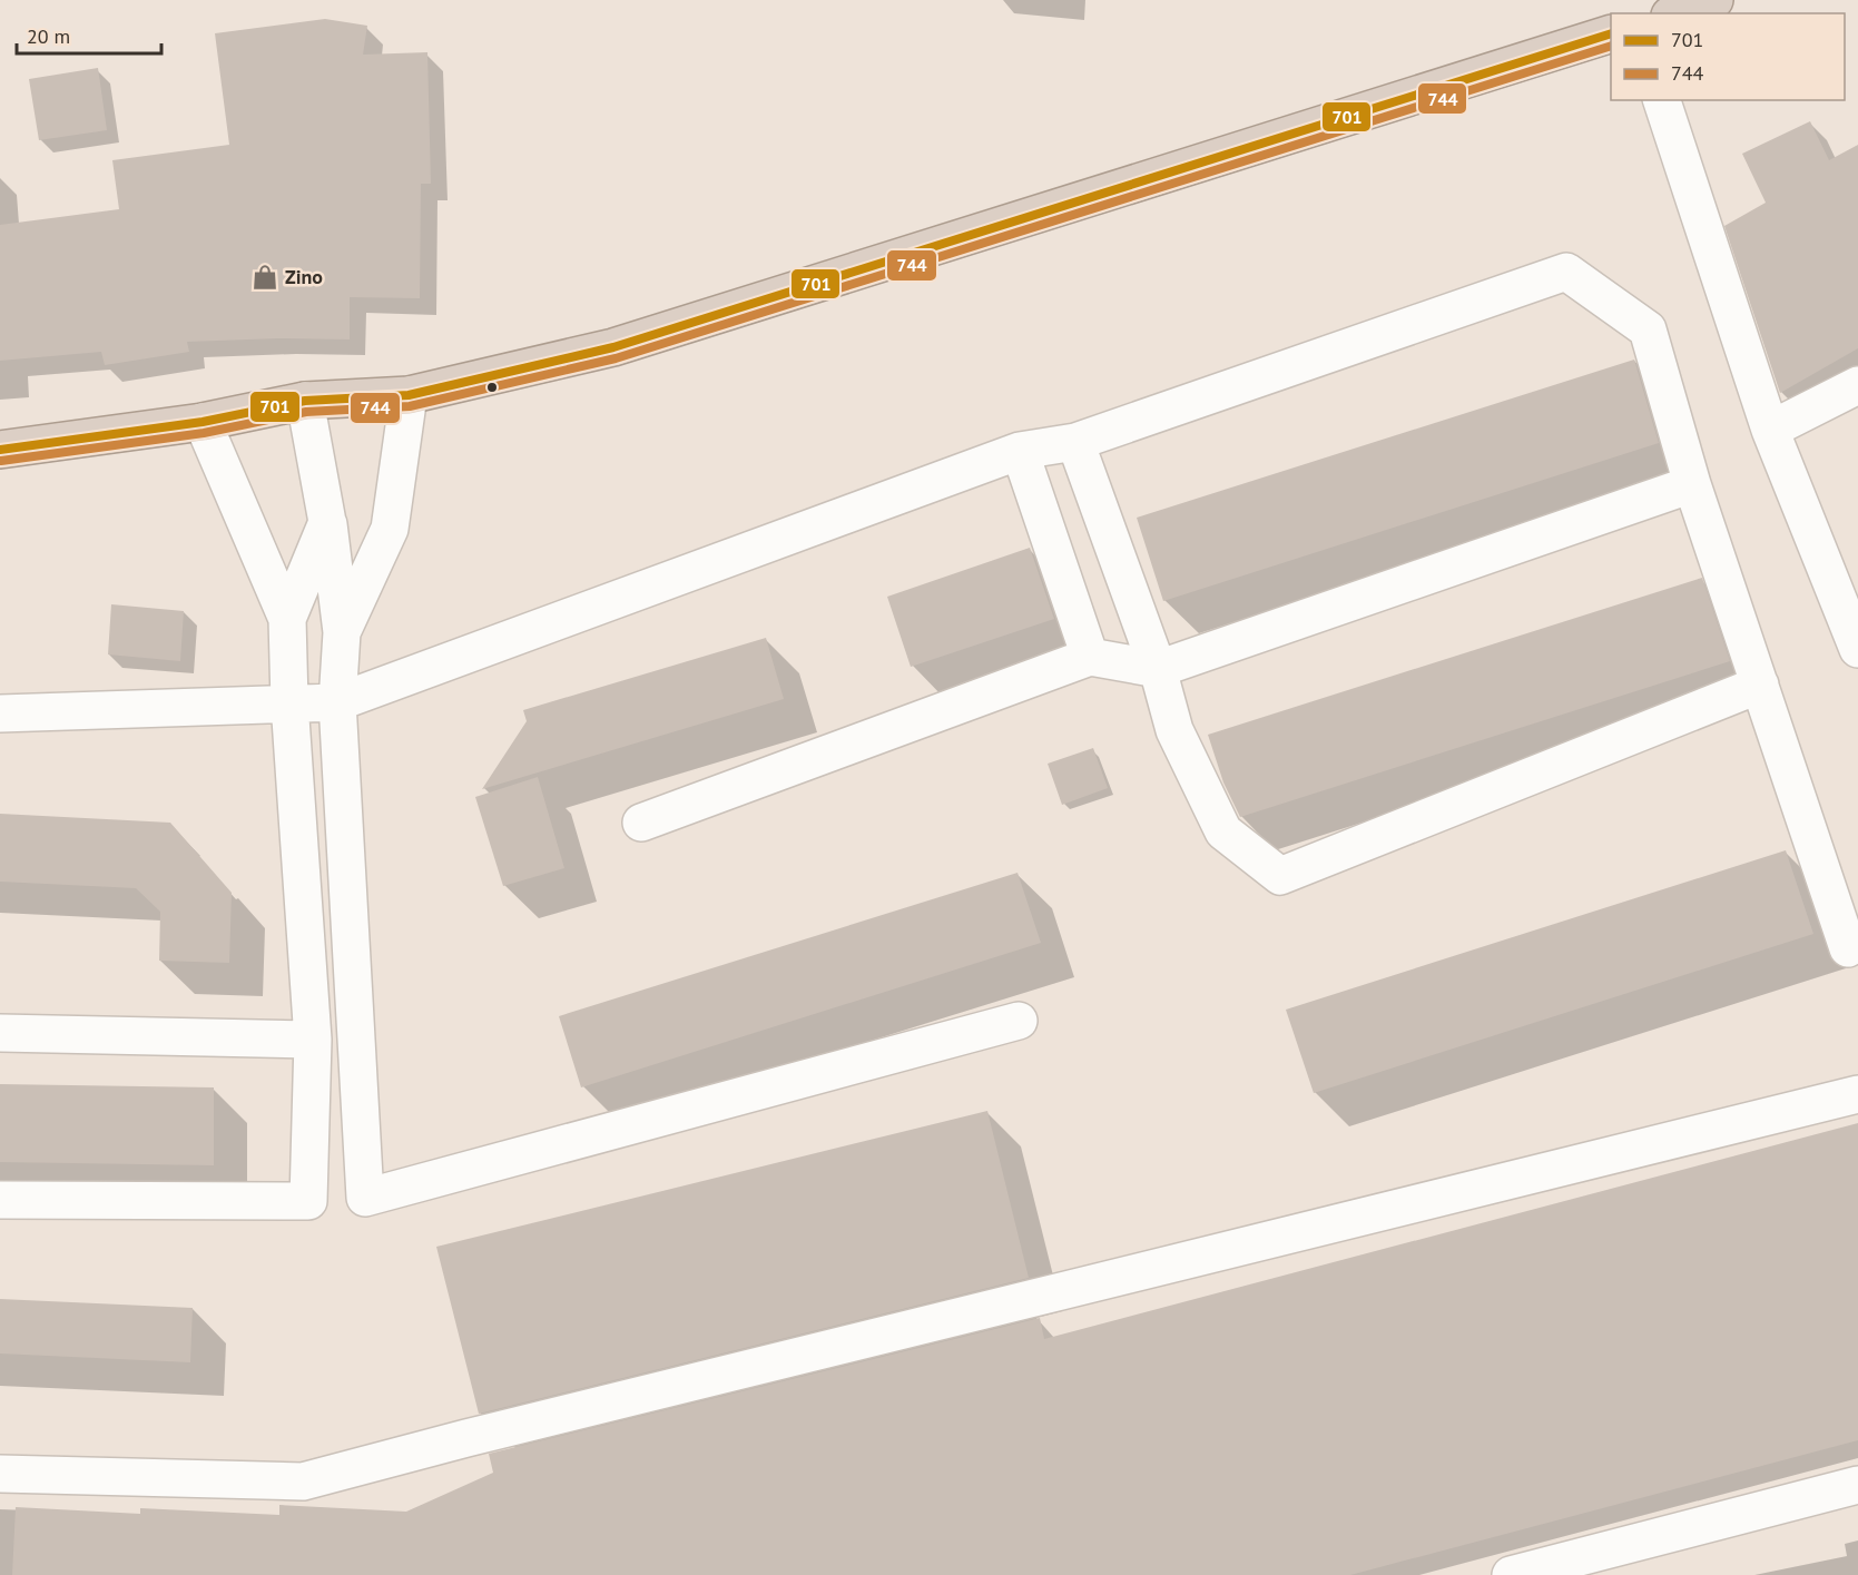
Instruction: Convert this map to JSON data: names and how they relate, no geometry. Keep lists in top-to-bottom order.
{
  "places": {
    "shop": ["Zino"]
  },
  "lines": ["transit line 701", "transit line 744"],
  "legend": ["701", "744"],
  "scale_bar": "20 m"
}
